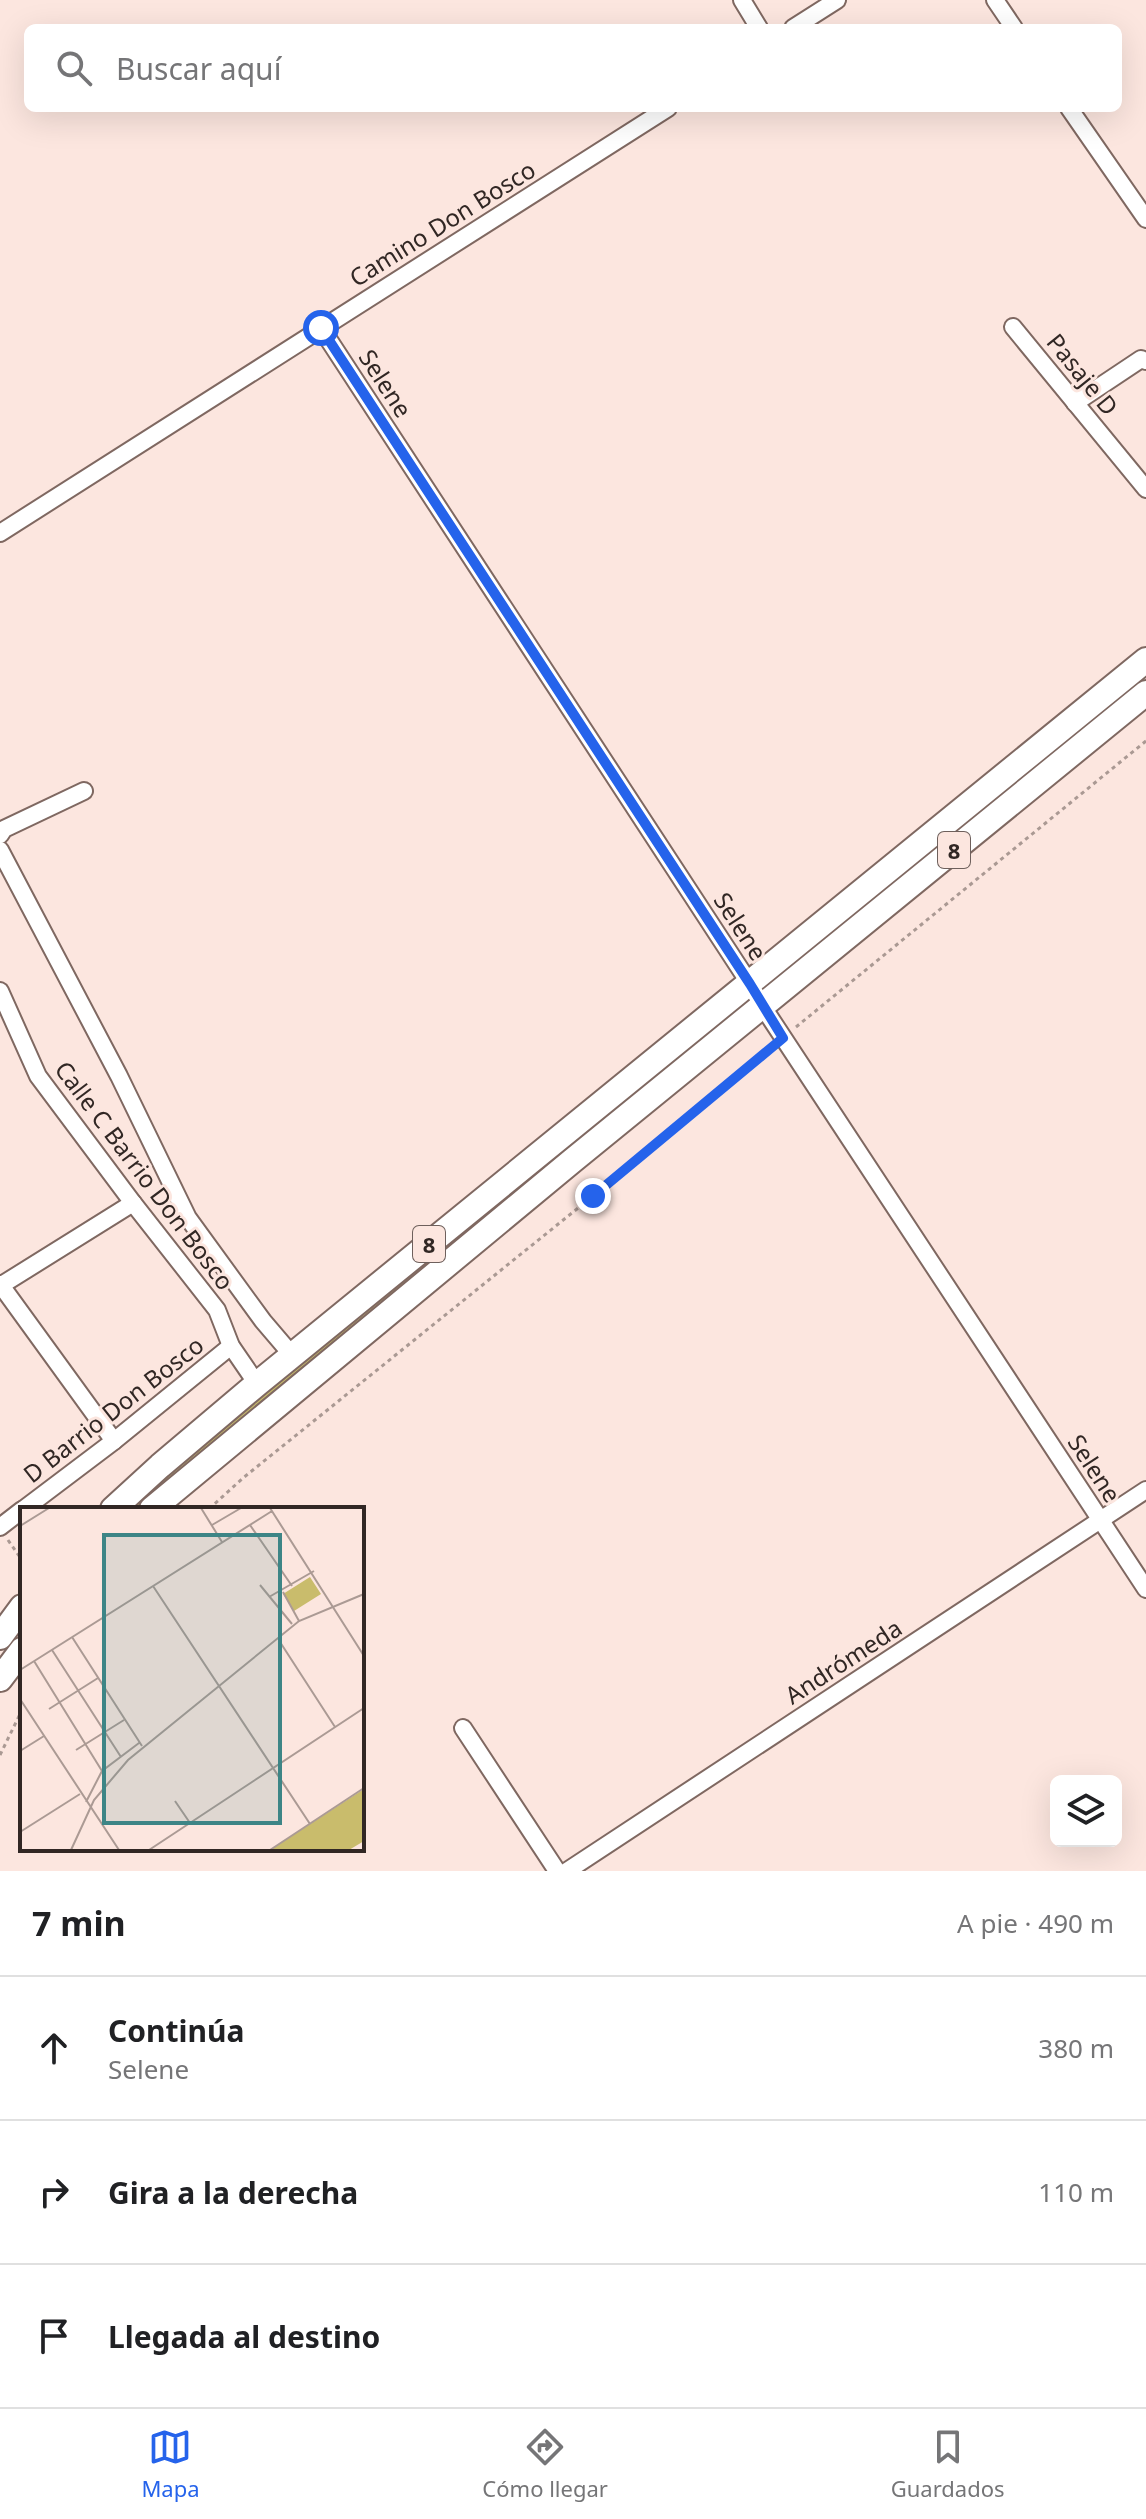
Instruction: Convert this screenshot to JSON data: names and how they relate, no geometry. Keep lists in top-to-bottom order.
{
  "streets": {
    "highway": ["8"],
    "street": [
      "Camino Don Bosco",
      "Pasaje D",
      "Selene",
      "Calle C Barrio Don Bosco",
      "D Barrio Don Bosco",
      "Andrómeda"
    ]
  },
  "crossings": [
    ["Camino Don Bosco", "Selene"],
    ["Selene", "8"],
    ["Selene", "Andrómeda"],
    ["8", "Calle C Barrio Don Bosco"],
    ["Calle C Barrio Don Bosco", "D Barrio Don Bosco"]
  ],
  "page": {
    "search": "Buscar aquí",
    "heading": ["7 min", "A pie · 490 m"],
    "list": [
      ["Continúa", "Selene", "380 m"],
      ["Gira a la derecha", "110 m"],
      "Llegada al destino"
    ],
    "nav": ["Mapa", "Cómo llegar", "Guardados"]
  }
}
